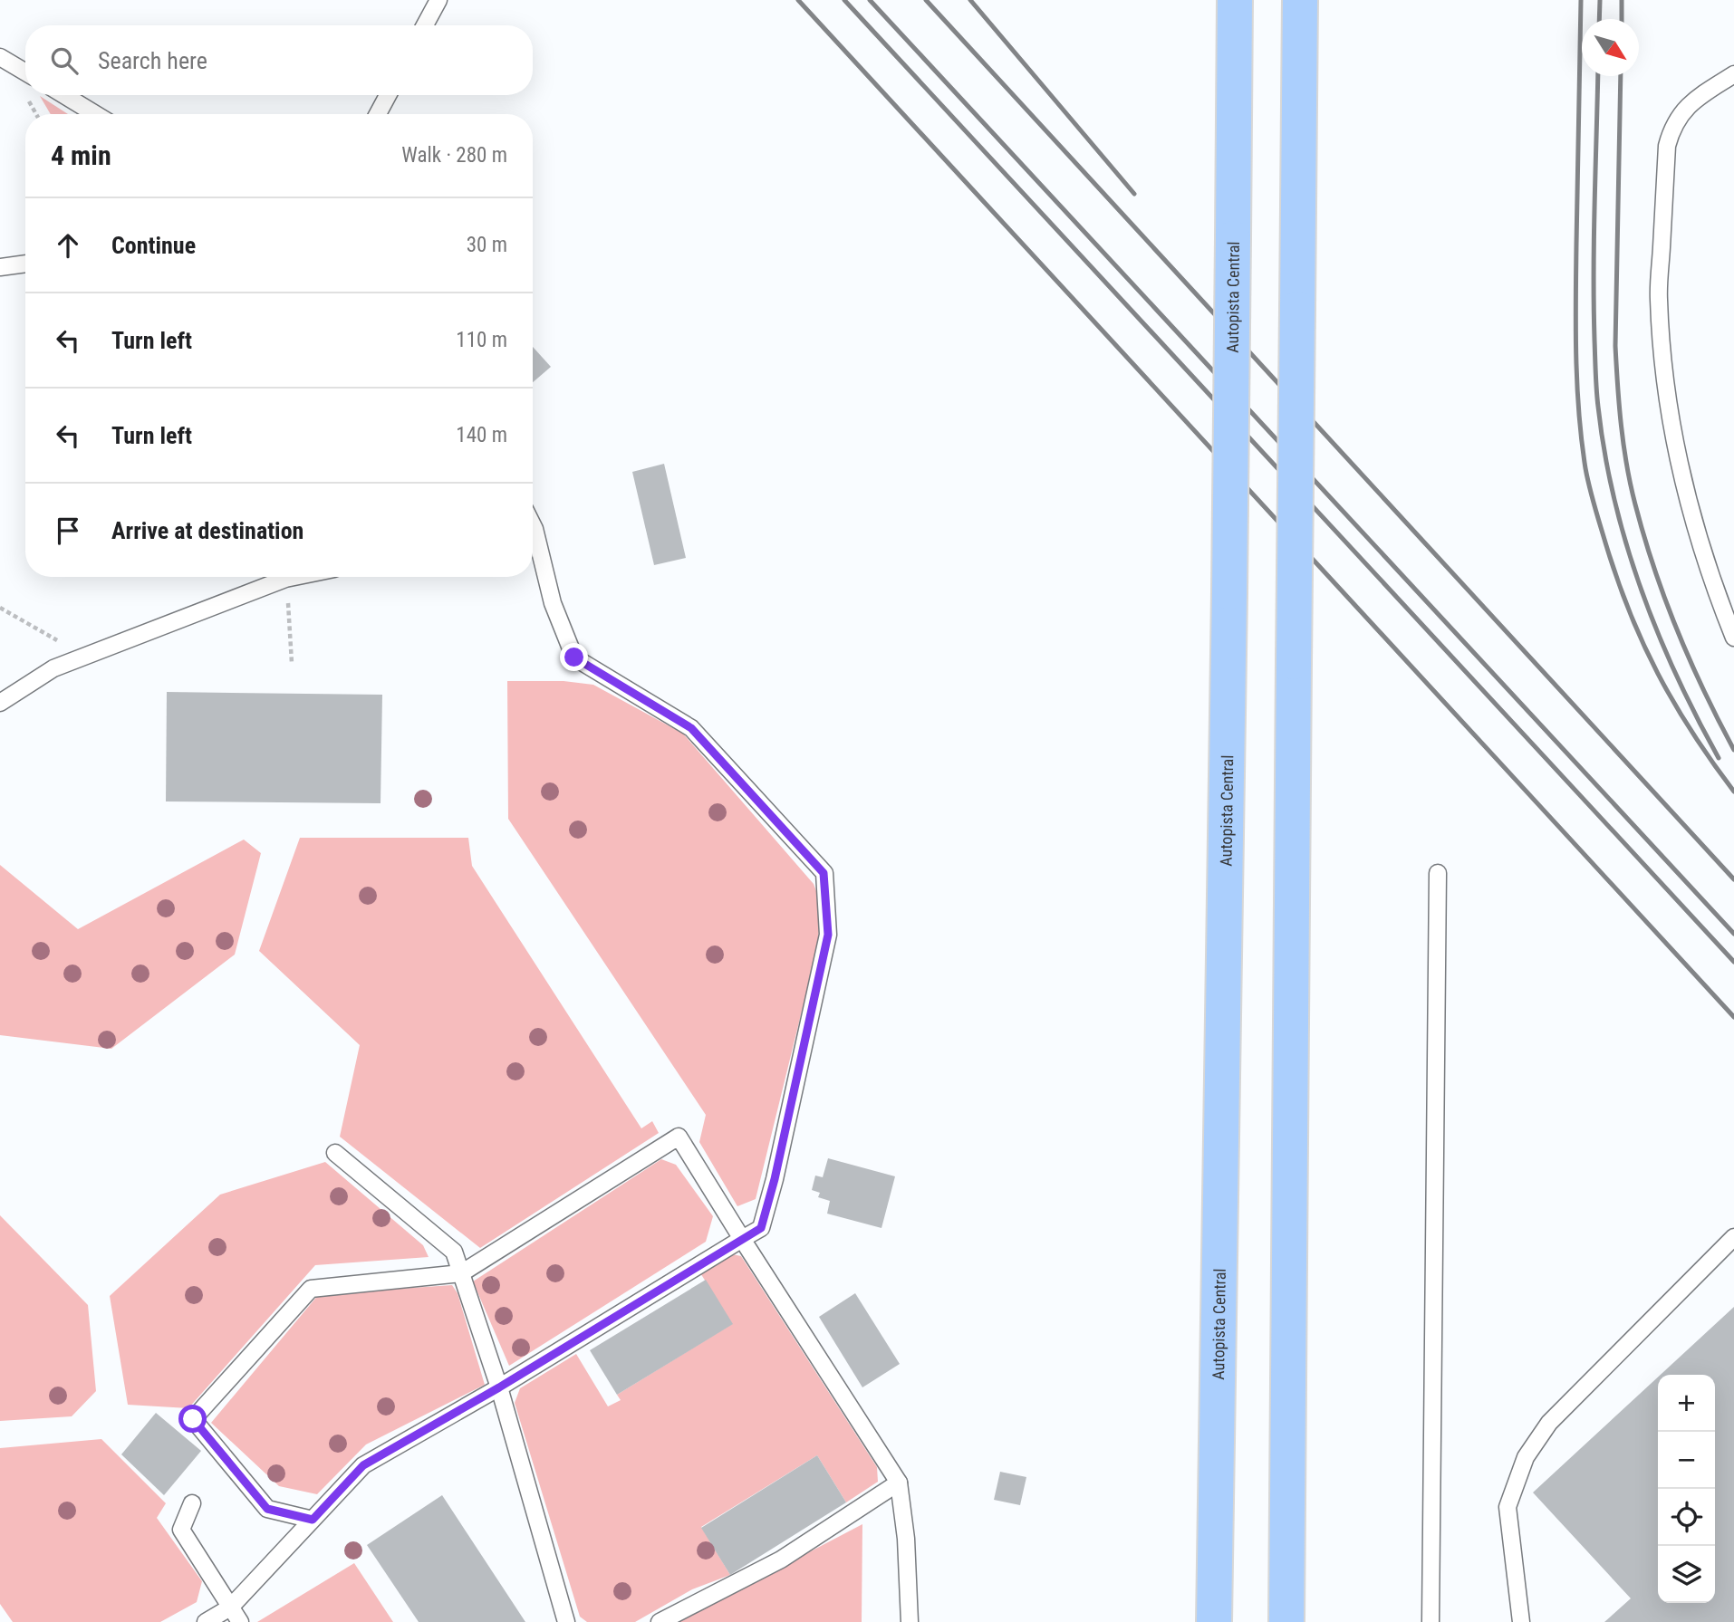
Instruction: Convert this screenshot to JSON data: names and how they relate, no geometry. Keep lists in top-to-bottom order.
{
  "streets": {
    "highway": ["Autopista Central"]
  },
  "north": "bottom right",
  "page": {
    "search": "Search here",
    "heading": ["4 min", "Walk · 280 m"],
    "list": [
      ["Continue", "30 m"],
      ["Turn left", "110 m"],
      ["Turn left", "140 m"],
      "Arrive at destination"
    ],
    "map_buttons": ["+", "−"]
  }
}
